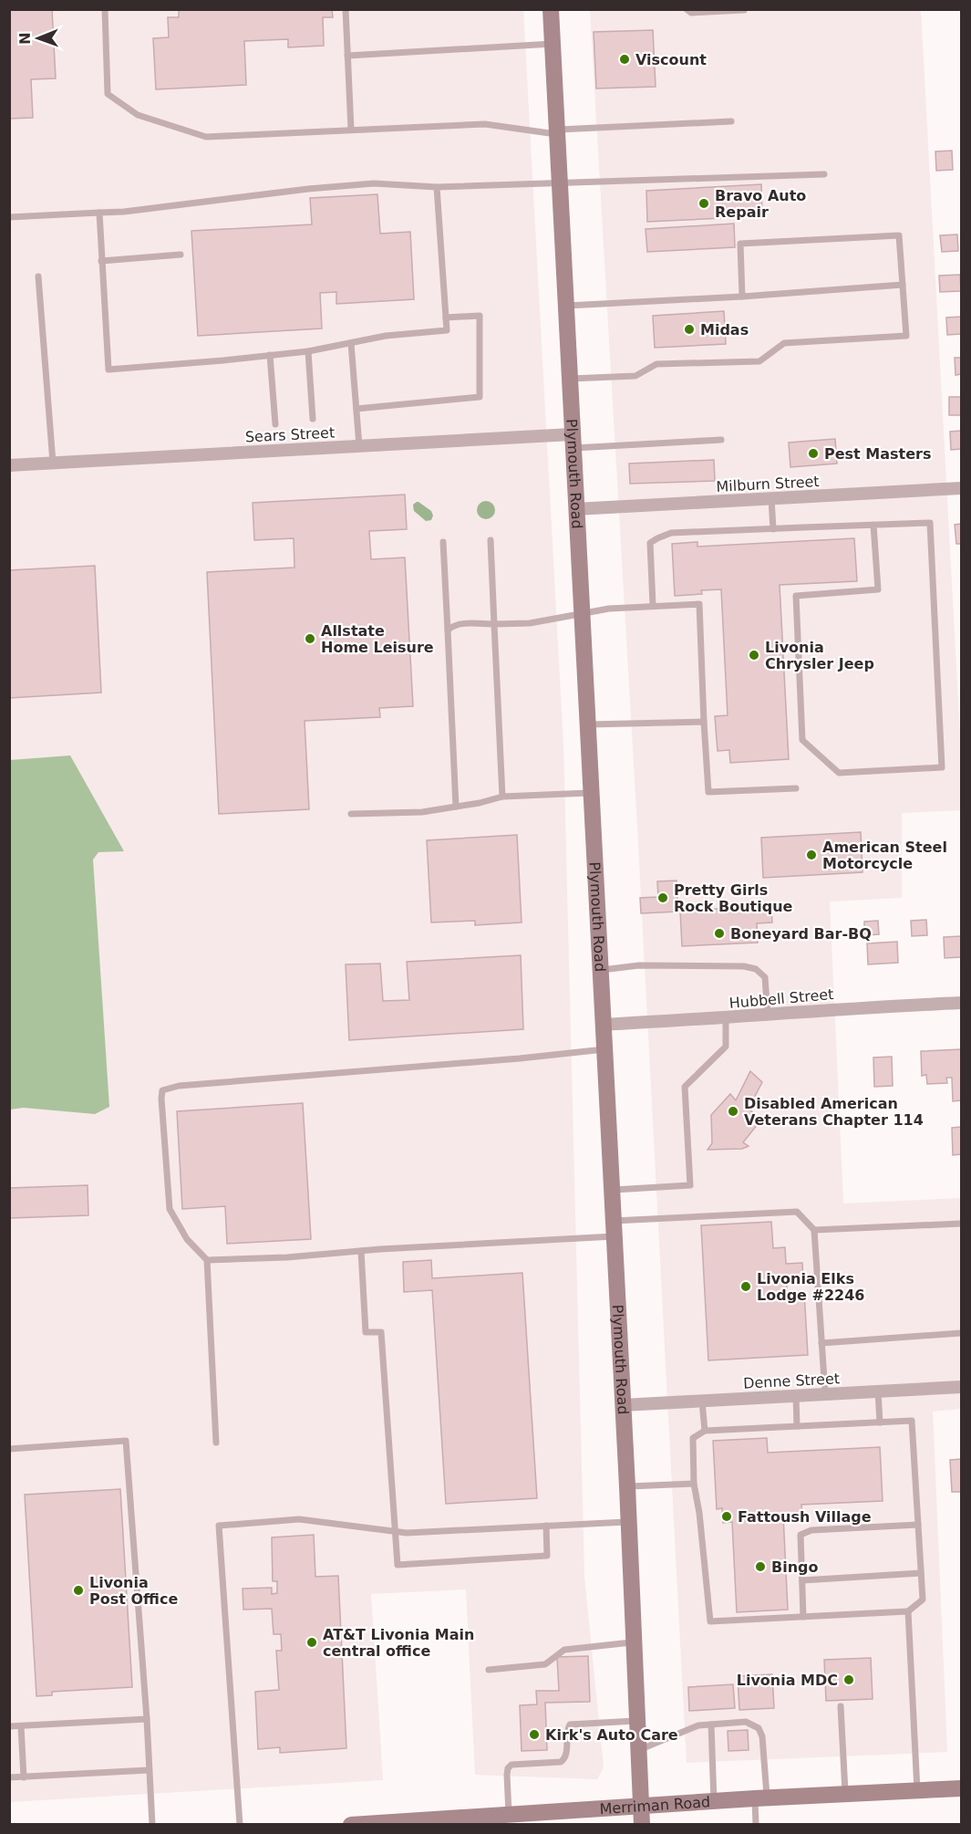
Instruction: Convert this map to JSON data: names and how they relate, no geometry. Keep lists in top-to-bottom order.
{
  "streets": {
    "main road": ["Plymouth Road", "Merriman Road"],
    "street": [
      "Sears Street",
      "Milburn Street",
      "Hubbell Street",
      "Denne Street"
    ]
  },
  "crossings": [
    ["Sears Street", "Plymouth Road"],
    ["Plymouth Road", "Milburn Street"],
    ["Plymouth Road", "Hubbell Street"],
    ["Plymouth Road", "Denne Street"],
    ["Plymouth Road", "Merriman Road"]
  ],
  "places": [
    "Viscount",
    "Bravo Auto Repair",
    "Midas",
    "Pest Masters",
    "Allstate Home Leisure",
    "Livonia Chrysler Jeep",
    "American Steel Motorcycle",
    "Pretty Girls Rock Boutique",
    "Boneyard Bar-BQ",
    "Disabled American Veterans Chapter 114",
    "Livonia Elks Lodge #2246",
    "Fattoush Village",
    "Bingo",
    "Livonia Post Office",
    "AT&T Livonia Main central office",
    "Livonia MDC",
    "Kirk's Auto Care"
  ],
  "north": "left"
}
